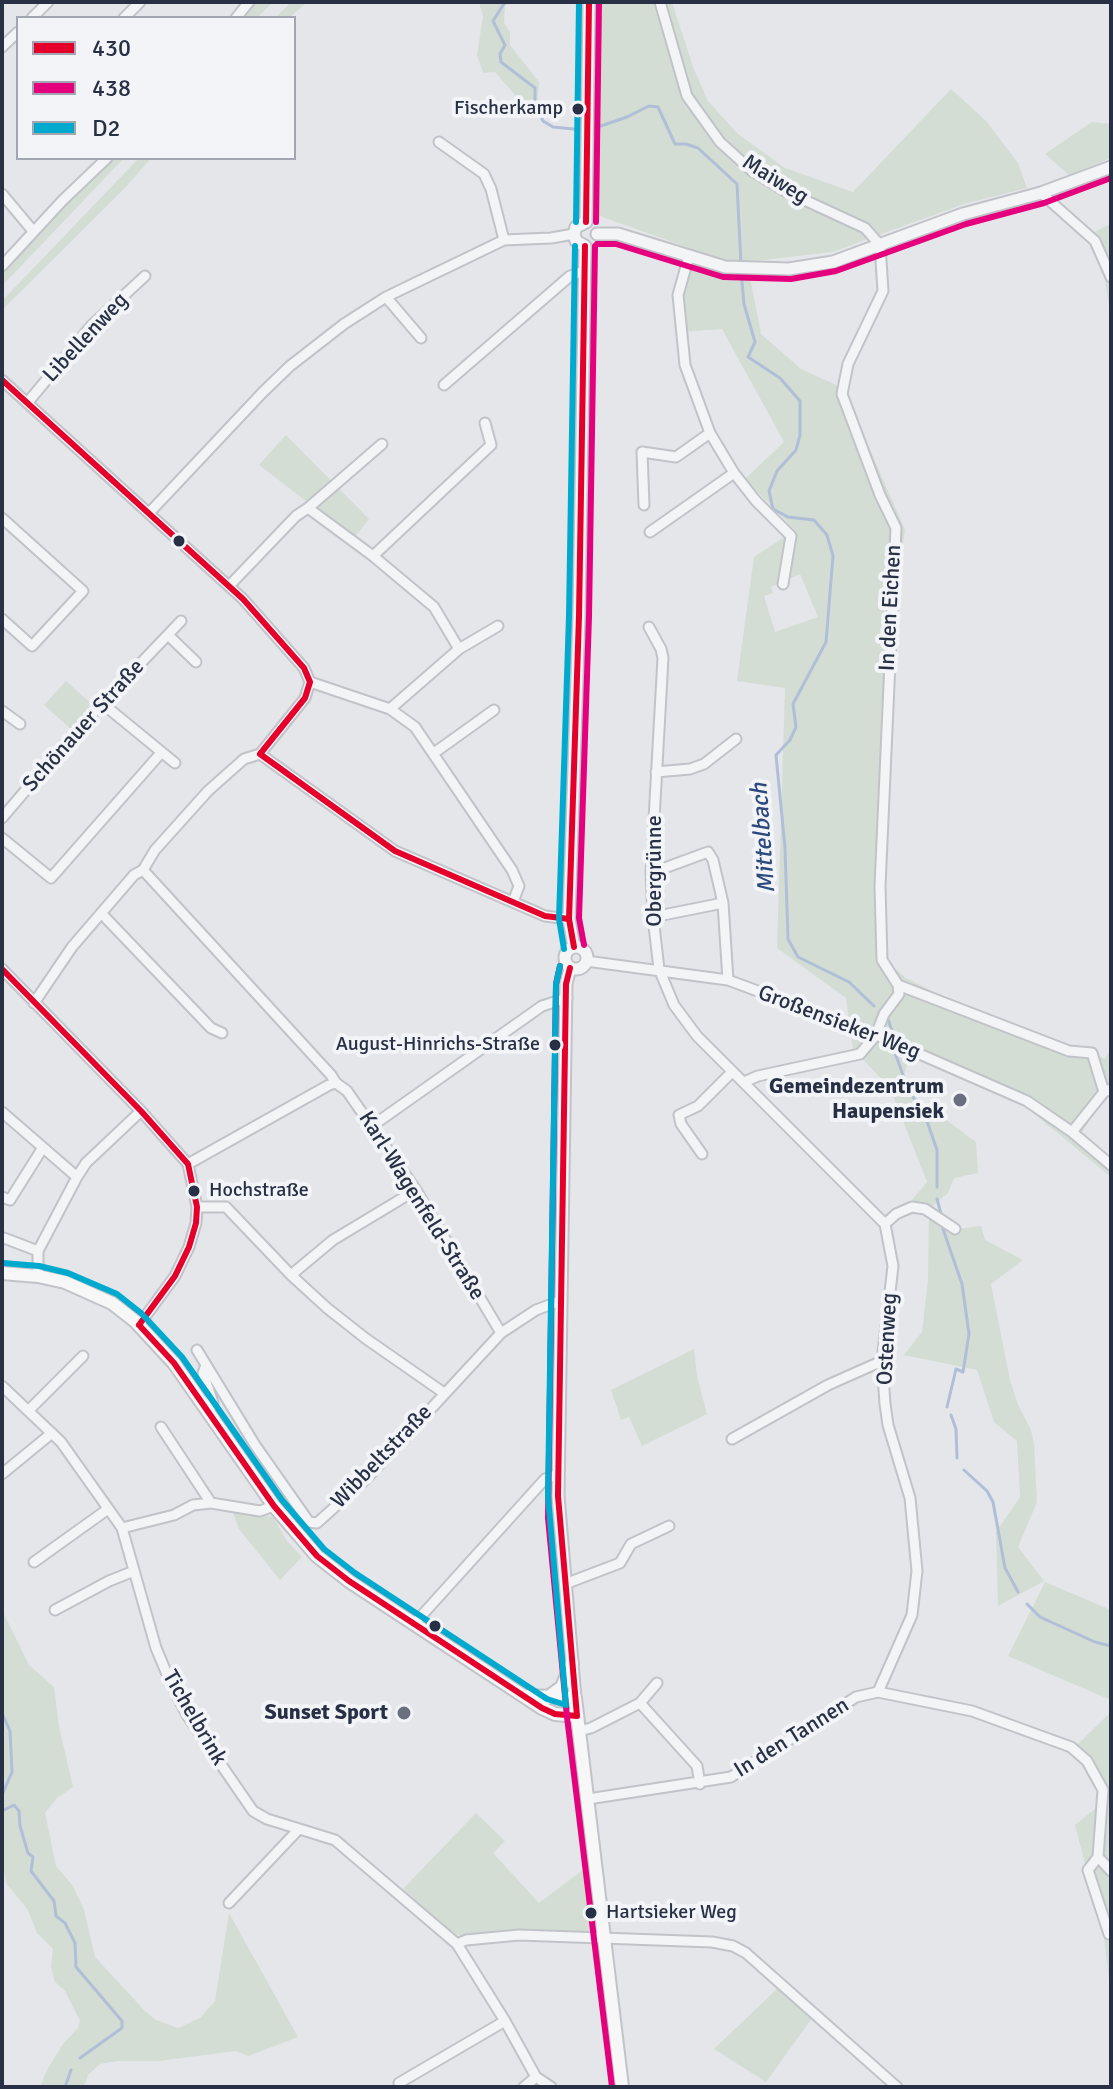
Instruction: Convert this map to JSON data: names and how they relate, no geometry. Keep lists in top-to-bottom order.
{
  "streets": {
    "street": [
      "Maiweg",
      "Libellenweg",
      "In den Eichen",
      "Schönauer Straße",
      "Obergrünne",
      "Großensieker Weg",
      "Karl-Wagenfeld-Straße",
      "Ostenweg",
      "Wibbeltstraße",
      "Tichelbrink",
      "In den Tannen"
    ]
  },
  "crossings": [
    ["Maiweg", "In den Eichen"],
    ["Obergrünne", "Großensieker Weg"],
    ["Karl-Wagenfeld-Straße", "Wibbeltstraße"],
    ["Ostenweg", "In den Tannen"]
  ],
  "water": ["Mittelbach"],
  "places": [
    "Fischerkamp",
    "August-Hinrichs-Straße",
    "Gemeindezentrum Haupensiek",
    "Hochstraße",
    "Sunset Sport",
    "Hartsieker Weg"
  ],
  "lines": ["transit line 430", "transit line 438", "transit line D2"],
  "legend": ["430", "438", "D2"]
}
